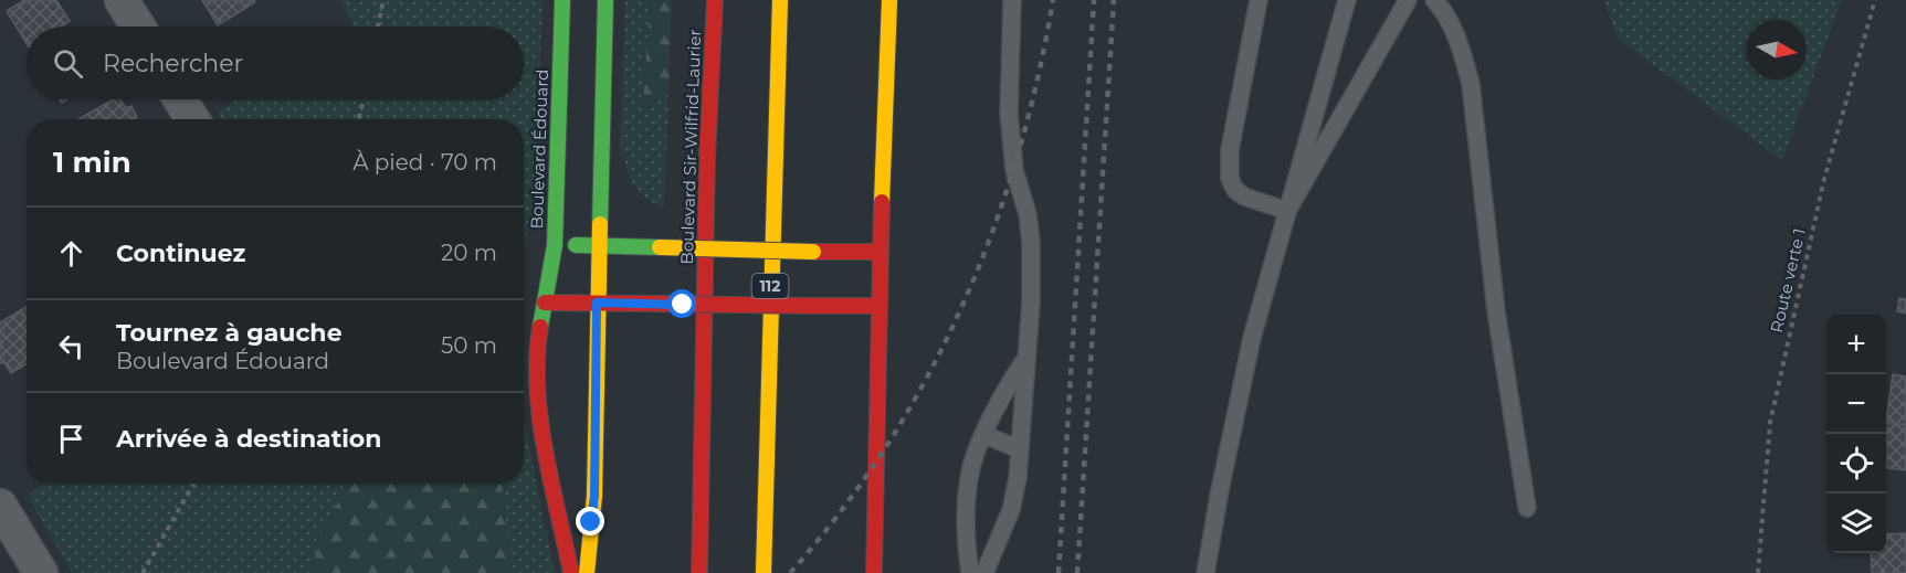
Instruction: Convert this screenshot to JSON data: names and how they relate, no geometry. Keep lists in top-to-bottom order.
{
  "streets": {
    "main road": ["Boulevard Sir-Wilfrid-Laurier", "Boulevard Édouard", "112"],
    "path": ["Route verte 1"]
  },
  "north": "right",
  "page": {
    "search": "Rechercher",
    "heading": ["1 min", "À pied · 70 m"],
    "list": [
      ["Continuez", "20 m"],
      ["Tournez à gauche", "Boulevard Édouard", "50 m"],
      "Arrivée à destination"
    ],
    "map_buttons": ["+", "−"]
  }
}
